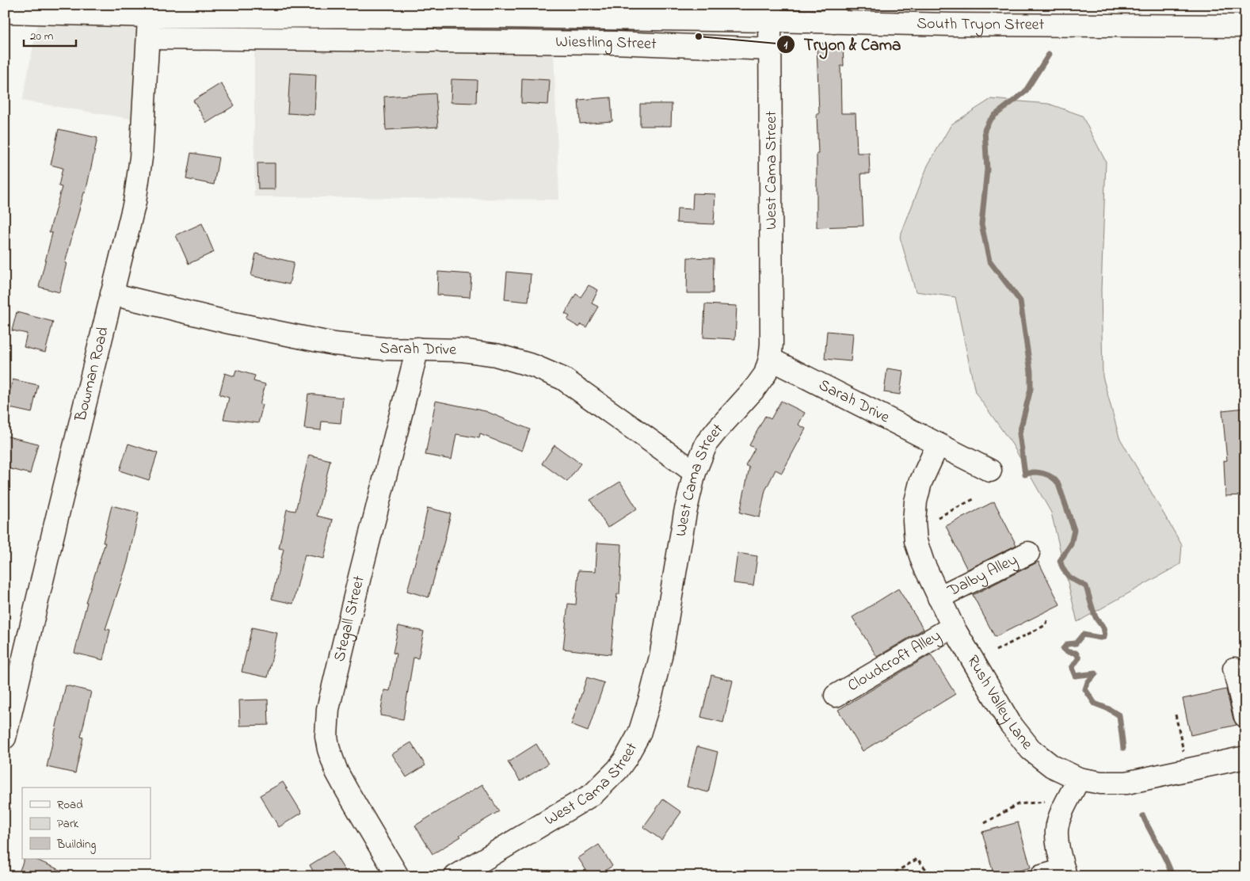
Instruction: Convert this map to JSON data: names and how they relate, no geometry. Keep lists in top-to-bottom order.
{
  "streets": {
    "street": [
      "South Tryon Street",
      "Wiestling Street",
      "West Cama Street",
      "Sarah Drive",
      "Bowman Road",
      "Dalby Alley",
      "Stegall Street",
      "Cloudcroft Alley",
      "Rush Valley Lane"
    ]
  },
  "crossings": [
    ["South Tryon Street", "West Cama Street"],
    ["South Tryon Street", "Bowman Road"],
    ["Wiestling Street", "West Cama Street"],
    ["Wiestling Street", "Bowman Road"],
    ["West Cama Street", "Sarah Drive"],
    ["Sarah Drive", "Bowman Road"],
    ["Sarah Drive", "Stegall Street"],
    ["Sarah Drive", "Rush Valley Lane"],
    ["Dalby Alley", "Rush Valley Lane"],
    ["Cloudcroft Alley", "Rush Valley Lane"]
  ],
  "places": ["Tryon & Cama"],
  "legend": ["Road", "Park", "Building"],
  "scale_bar": "20 m"
}
